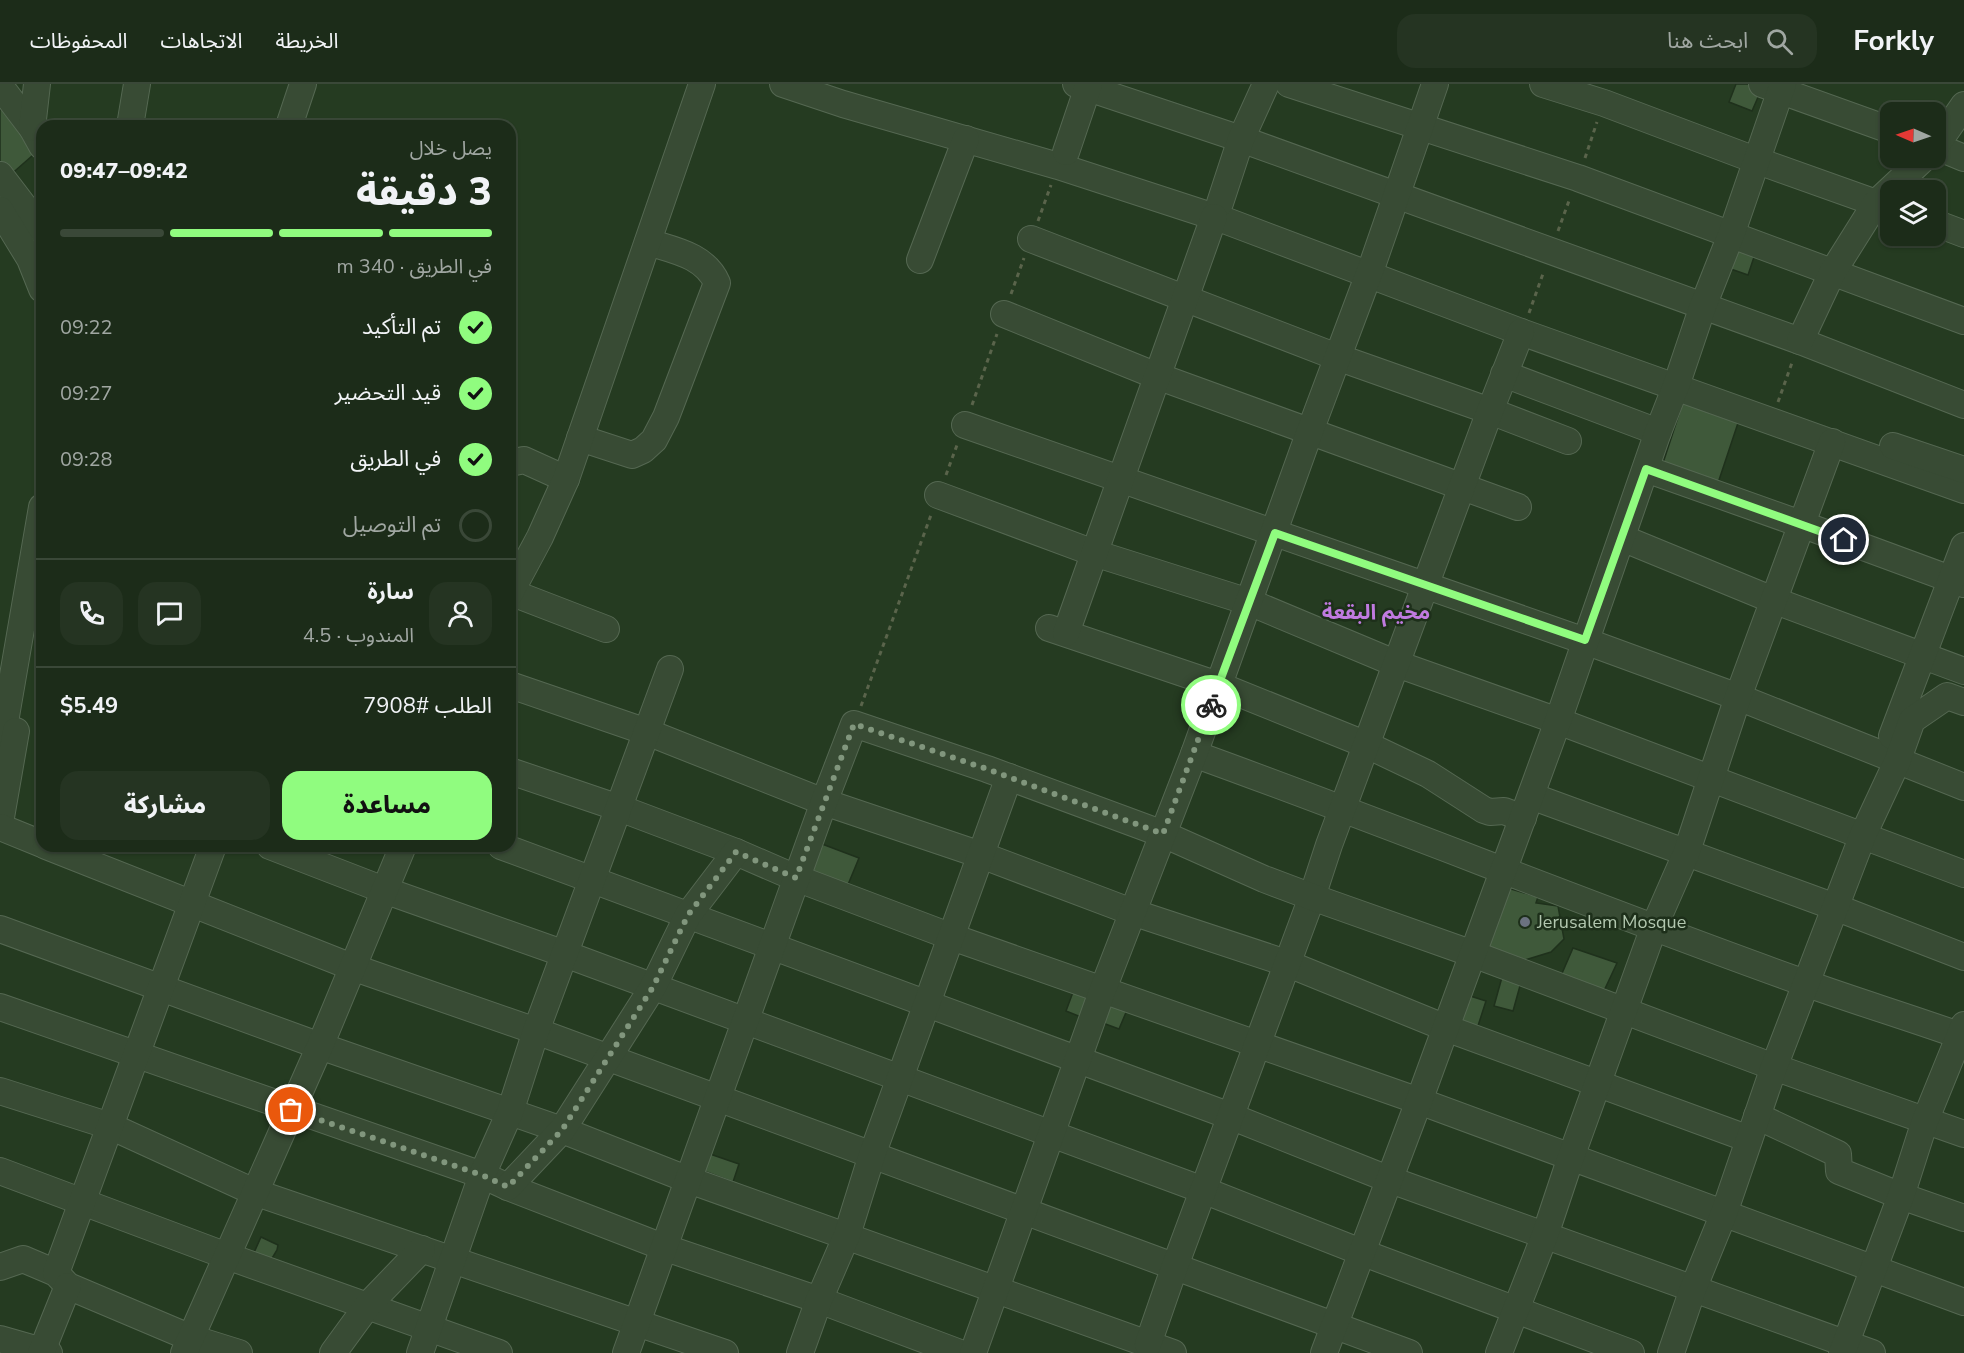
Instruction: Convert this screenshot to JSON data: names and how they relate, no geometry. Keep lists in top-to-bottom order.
{
  "districts": ["مخيم البقعة"],
  "places": ["Jerusalem Mosque"],
  "north": "left",
  "page": {
    "header": "Forkly",
    "search": "ابحث هنا",
    "nav": ["الخريطة", "الاتجاهات", "المحفوظات"],
    "heading": ["3 دقيقة", "يصل خلال", "09:42–09:47"],
    "panel": [
      "سارة",
      "المندوب · 4.5",
      "الطلب #7908",
      "$5.49"
    ],
    "bar": "في الطريق · 340 m",
    "list": [
      ["تم التأكيد", "09:22"],
      ["قيد التحضير", "09:27"],
      ["في الطريق", "09:28"],
      "تم التوصيل"
    ],
    "buttons": ["مساعدة", "مشاركة"]
  }
}
